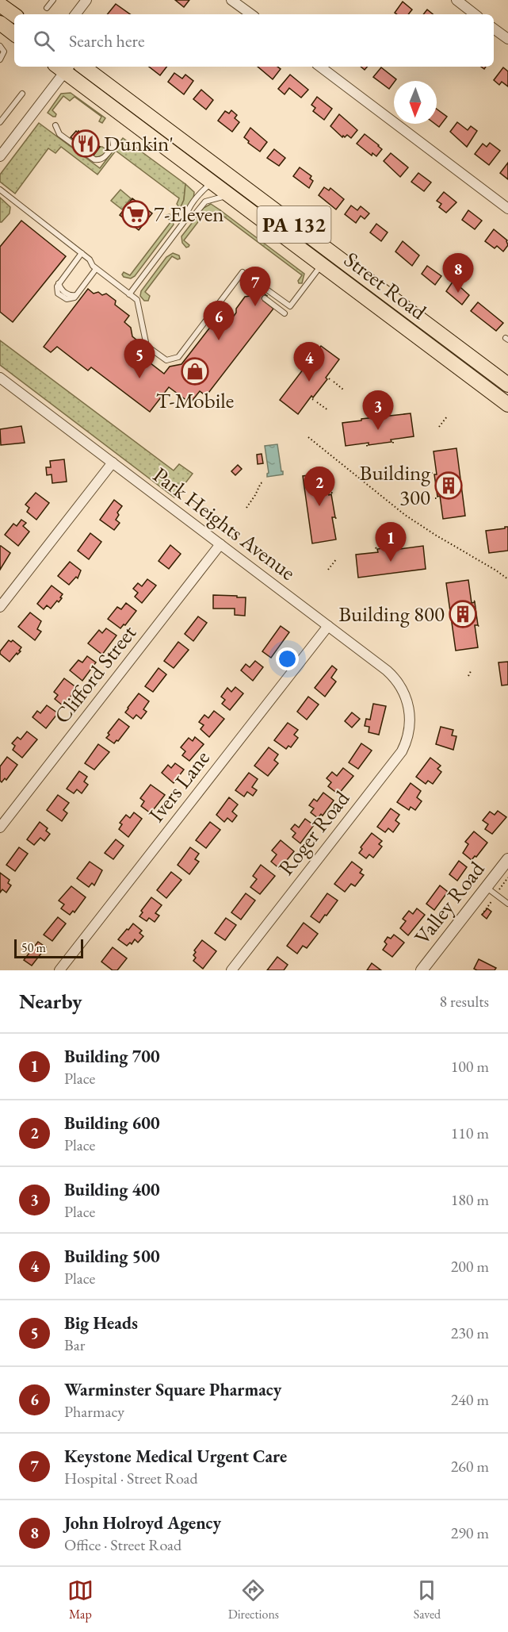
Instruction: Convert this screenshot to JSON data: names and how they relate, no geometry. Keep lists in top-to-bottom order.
{
  "streets": {
    "main road": ["PA 132", "Street Road"],
    "street": [
      "Park Heights Avenue",
      "Clifford Street",
      "Ivers Lane",
      "Roger Road",
      "Valley Road"
    ]
  },
  "crossings": [
    ["Park Heights Avenue", "Clifford Street"],
    ["Park Heights Avenue", "Ivers Lane"],
    ["Park Heights Avenue", "Roger Road"]
  ],
  "places": {
    "restaurant": ["Dunkin'"],
    "supermarket": ["7-Eleven"],
    "shop": ["T-Mobile"],
    "building": ["Building 300", "Building 800"]
  },
  "scale_bar": "50 m",
  "north": "bottom",
  "page": {
    "search": "Search here",
    "pins": [
      "8",
      "7",
      "6",
      "5",
      "4",
      "3",
      "2",
      "1"
    ],
    "scale": "50 m",
    "heading": ["Nearby", "8 results"],
    "list": [
      {
        "mark": "1",
        "name": "Building 700",
        "note": "Place",
        "value": "100 m"
      },
      {
        "mark": "2",
        "name": "Building 600",
        "note": "Place",
        "value": "110 m"
      },
      {
        "mark": "3",
        "name": "Building 400",
        "note": "Place",
        "value": "180 m"
      },
      {
        "mark": "4",
        "name": "Building 500",
        "note": "Place",
        "value": "200 m"
      },
      {
        "mark": "5",
        "name": "Big Heads",
        "note": "Bar",
        "value": "230 m"
      },
      {
        "mark": "6",
        "name": "Warminster Square Pharmacy",
        "note": "Pharmacy",
        "value": "240 m"
      },
      {
        "mark": "7",
        "name": "Keystone Medical Urgent Care",
        "note": "Hospital · Street Road",
        "value": "260 m"
      },
      {
        "mark": "8",
        "name": "John Holroyd Agency",
        "note": "Office · Street Road",
        "value": "290 m"
      }
    ],
    "nav": ["Map", "Directions", "Saved"]
  }
}
